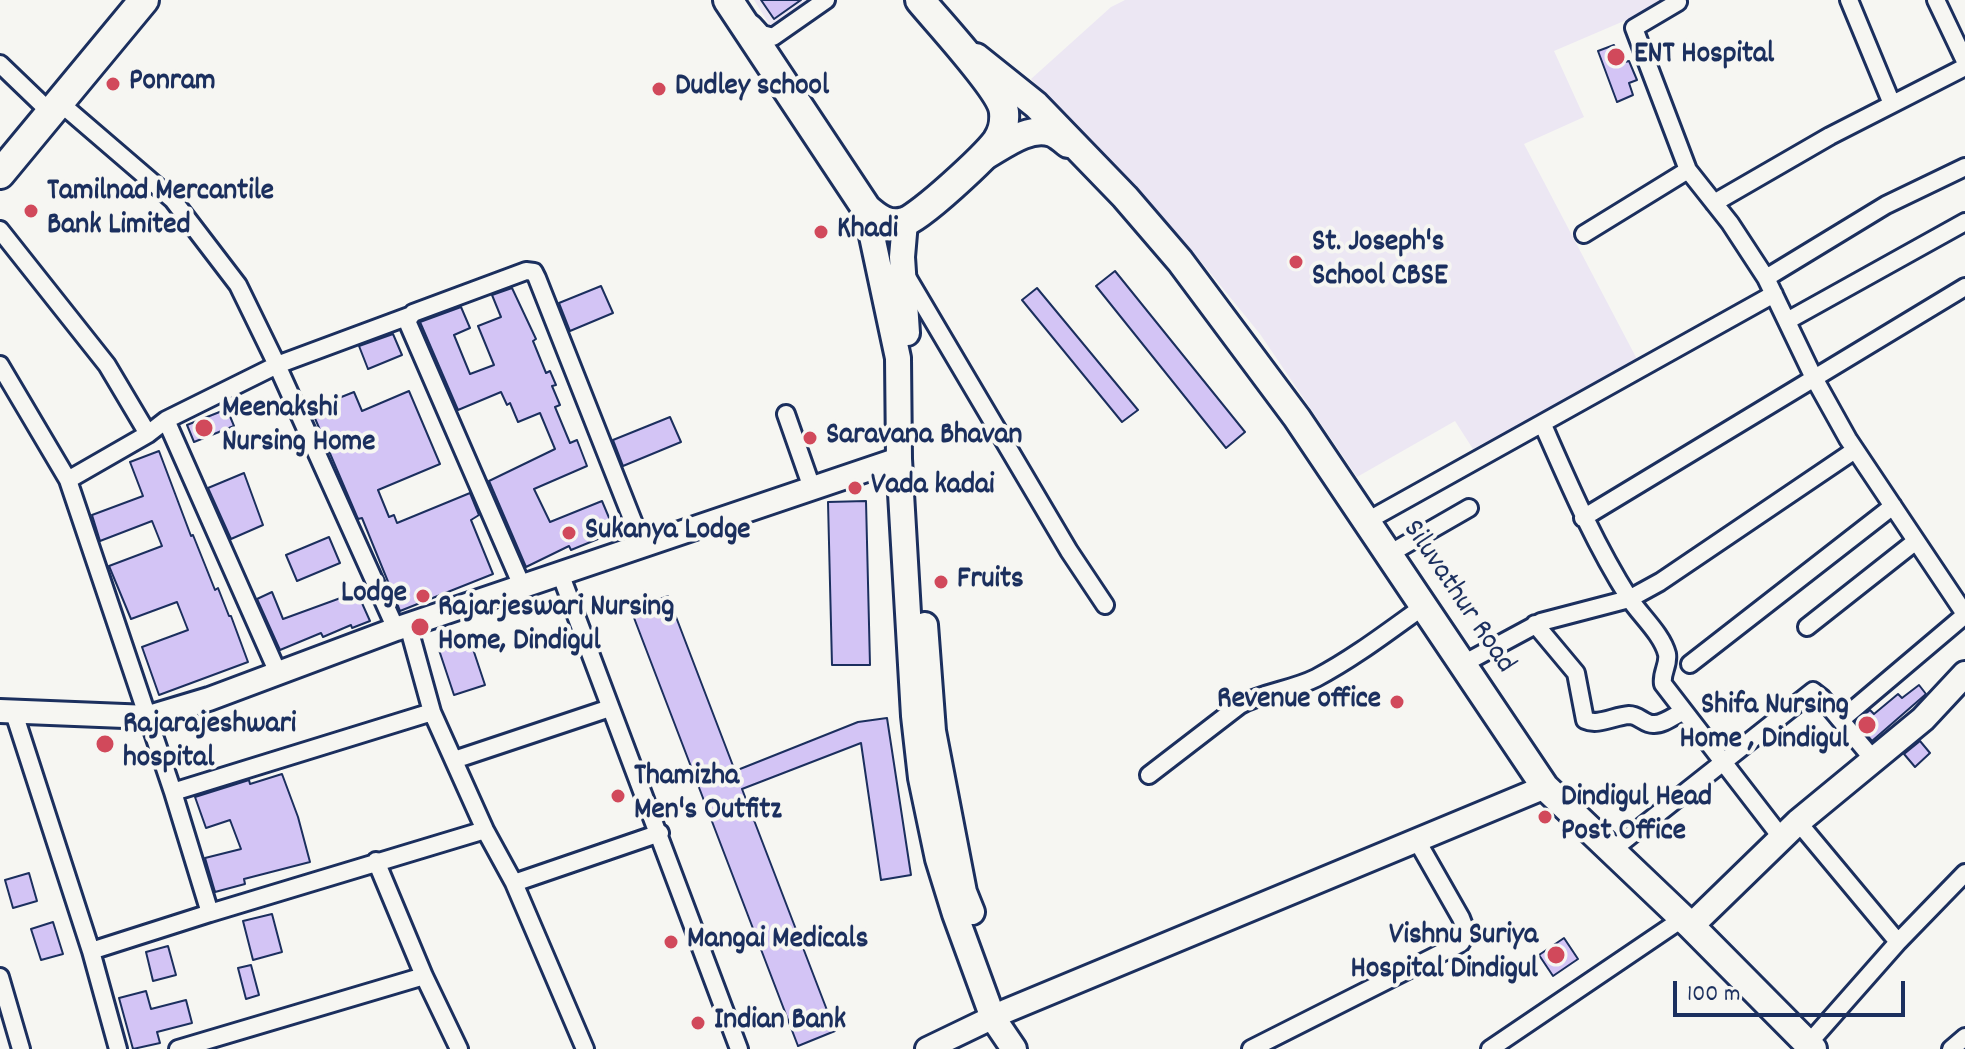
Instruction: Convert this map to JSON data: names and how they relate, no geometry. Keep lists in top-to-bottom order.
{
  "streets": {
    "main road": ["Siluvathur Road"]
  },
  "places": [
    "ENT Hospital",
    "Ponram",
    "Dudley school",
    "Tamilnad Mercantile Bank Limited",
    "Khadi",
    "St. Joseph's School CBSE",
    "Meenakshi Nursing Home",
    "Saravana Bhavan",
    "Vada kadai",
    "Sukanya Lodge",
    "Fruits",
    "Lodge",
    "Rajarjeswari Nursing Home, Dindigul",
    "Revenue office",
    "Shifa Nursing Home , Dindigul",
    "Rajarajeshwari hospital",
    "Thamizha Men's Outfitz",
    "Dindigul Head Post Office",
    "Mangai Medicals",
    "Vishnu Suriya Hospital Dindigul",
    "Indian Bank"
  ],
  "scale_bar": "100 m"
}
